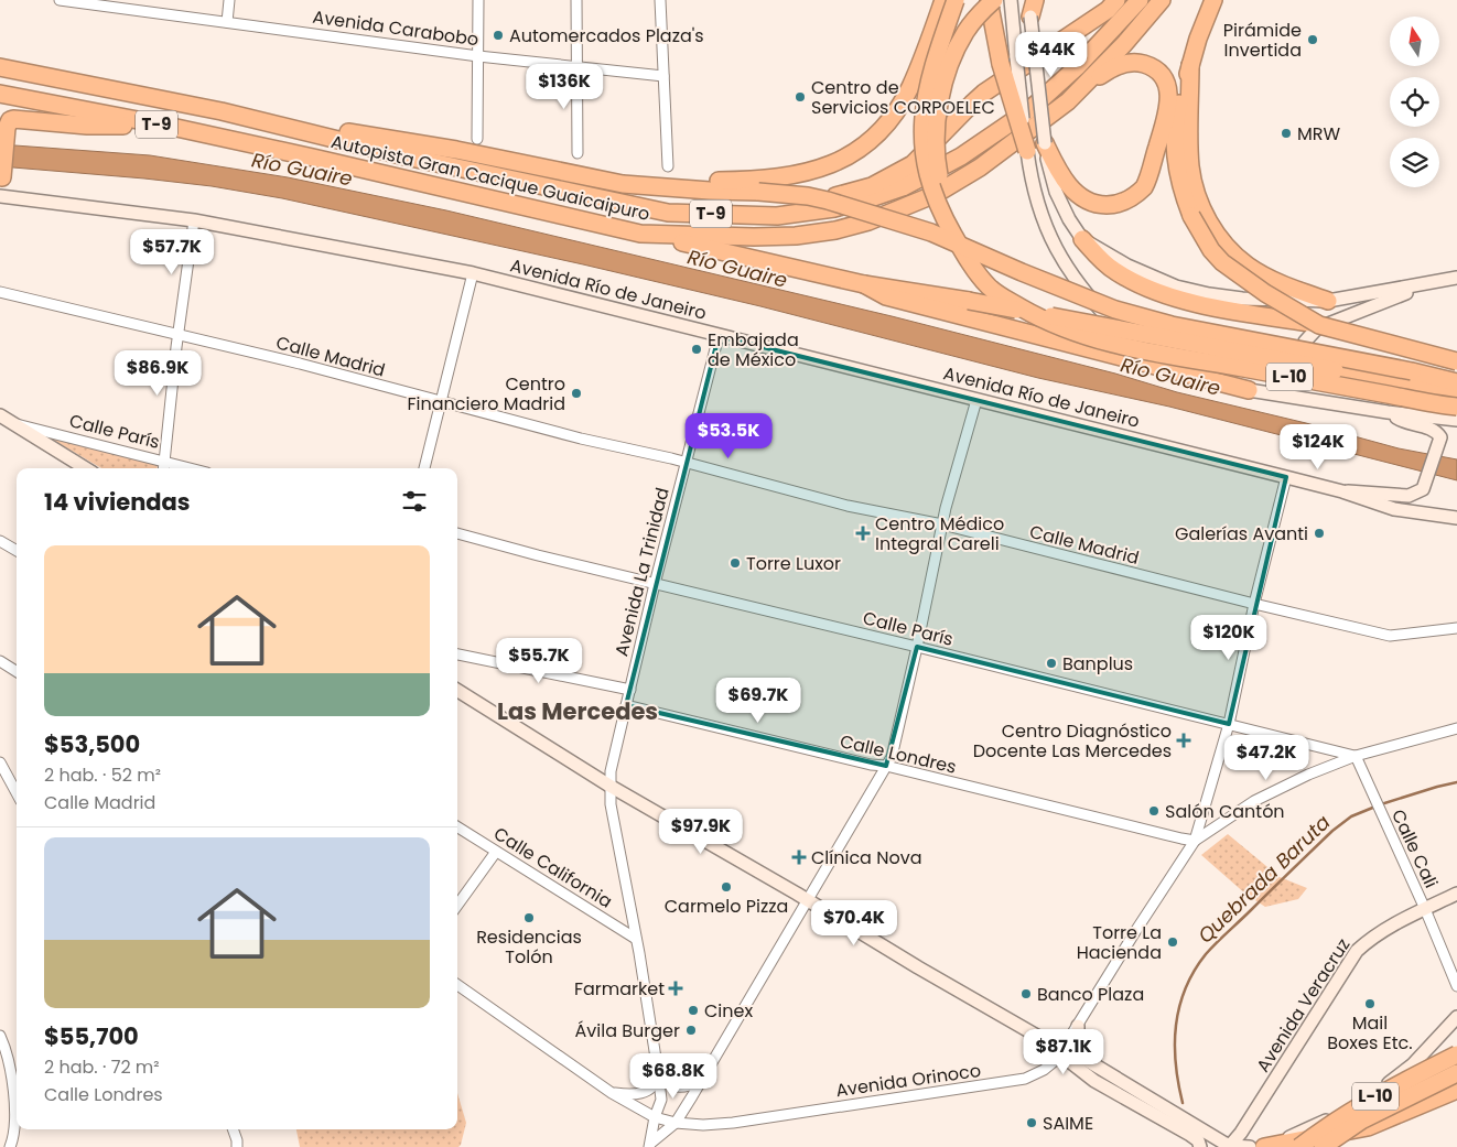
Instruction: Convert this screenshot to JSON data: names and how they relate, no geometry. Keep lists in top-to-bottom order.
{
  "streets": {
    "highway": ["T-9", "Autopista Gran Cacique Guaicaipuro", "L-10"],
    "street": [
      "Avenida Carabobo",
      "Avenida Río de Janeiro",
      "Calle Madrid",
      "Calle París",
      "Avenida La Trinidad",
      "Calle Londres",
      "Calle Cali",
      "Calle California",
      "Avenida Veracruz",
      "Avenida Orinoco"
    ]
  },
  "crossings": [
    ["T-9", "Autopista Gran Cacique Guaicaipuro"],
    ["T-9", "Avenida Río de Janeiro"],
    ["Avenida Río de Janeiro", "Avenida La Trinidad"],
    ["Calle Madrid", "Avenida La Trinidad"],
    ["Calle París", "Avenida La Trinidad"],
    ["Calle París", "Calle Cali"],
    ["Calle París", "Avenida Orinoco"],
    ["Avenida La Trinidad", "Calle Londres"],
    ["Avenida La Trinidad", "Calle California"],
    ["Avenida La Trinidad", "Avenida Orinoco"],
    ["Calle Londres", "Avenida Orinoco"],
    ["Calle Cali", "Avenida Veracruz"],
    ["Calle Cali", "Avenida Orinoco"]
  ],
  "districts": ["Las Mercedes"],
  "water": ["Río Guaire", "Quebrada Baruta"],
  "places": {
    "other": [
      "Automercados Plaza's",
      "Pirámide Invertida",
      "Centro de Servicios CORPOELEC",
      "MRW",
      "Embajada de México",
      "Centro Financiero Madrid",
      "Galerías Avanti",
      "Torre Luxor",
      "Banplus",
      "Salón Cantón",
      "Carmelo Pizza",
      "Residencias Tolón",
      "Torre La Hacienda",
      "Banco Plaza",
      "Mail Boxes Etc.",
      "Cinex",
      "Ávila Burger",
      "SAIME"
    ],
    "health": [
      "Centro Médico Integral Careli",
      "Centro Diagnóstico Docente Las Mercedes",
      "Clínica Nova",
      "Farmarket"
    ]
  },
  "north": "top",
  "page": {
    "price": [
      "$44K",
      "$136K",
      "$57.7K",
      "$86.9K",
      "$53.5K",
      "$124K",
      "$120K",
      "$55.7K",
      "$69.7K",
      "$47.2K",
      "$97.9K",
      "$70.4K",
      "$87.1K",
      "$68.8K"
    ],
    "heading": "14 viviendas",
    "list": [
      {
        "name": "$53,500",
        "note": "2 hab. · 52 m² · Calle Madrid"
      },
      {
        "name": "$55,700",
        "note": "2 hab. · 72 m² · Calle Londres"
      }
    ]
  }
}
